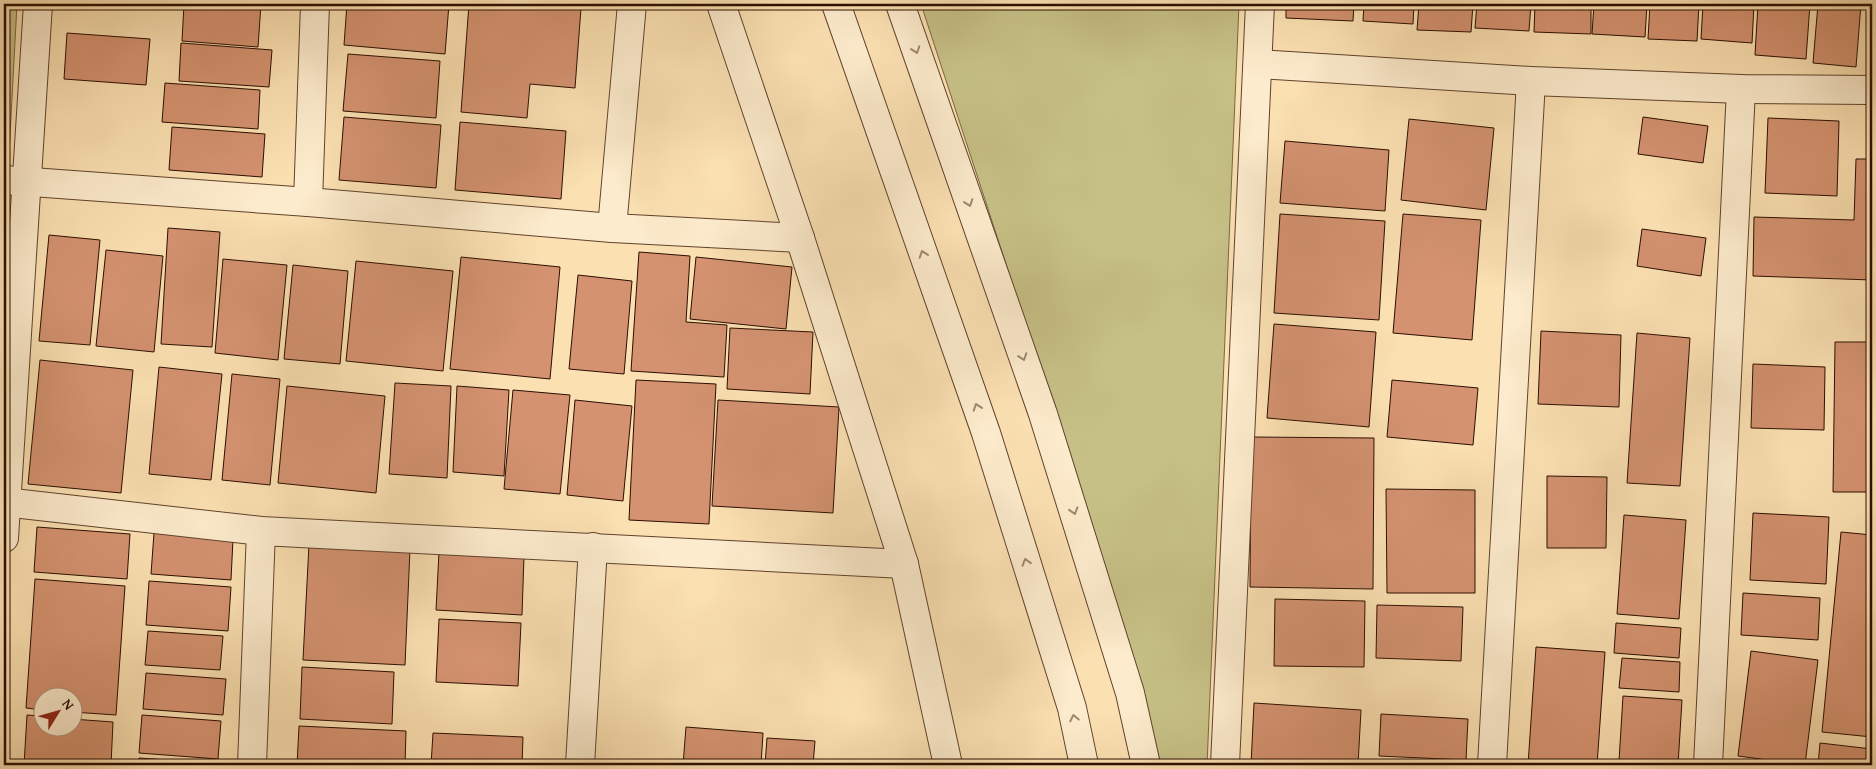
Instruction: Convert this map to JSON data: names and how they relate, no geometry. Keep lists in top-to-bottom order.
{
  "north": "top right"
}
